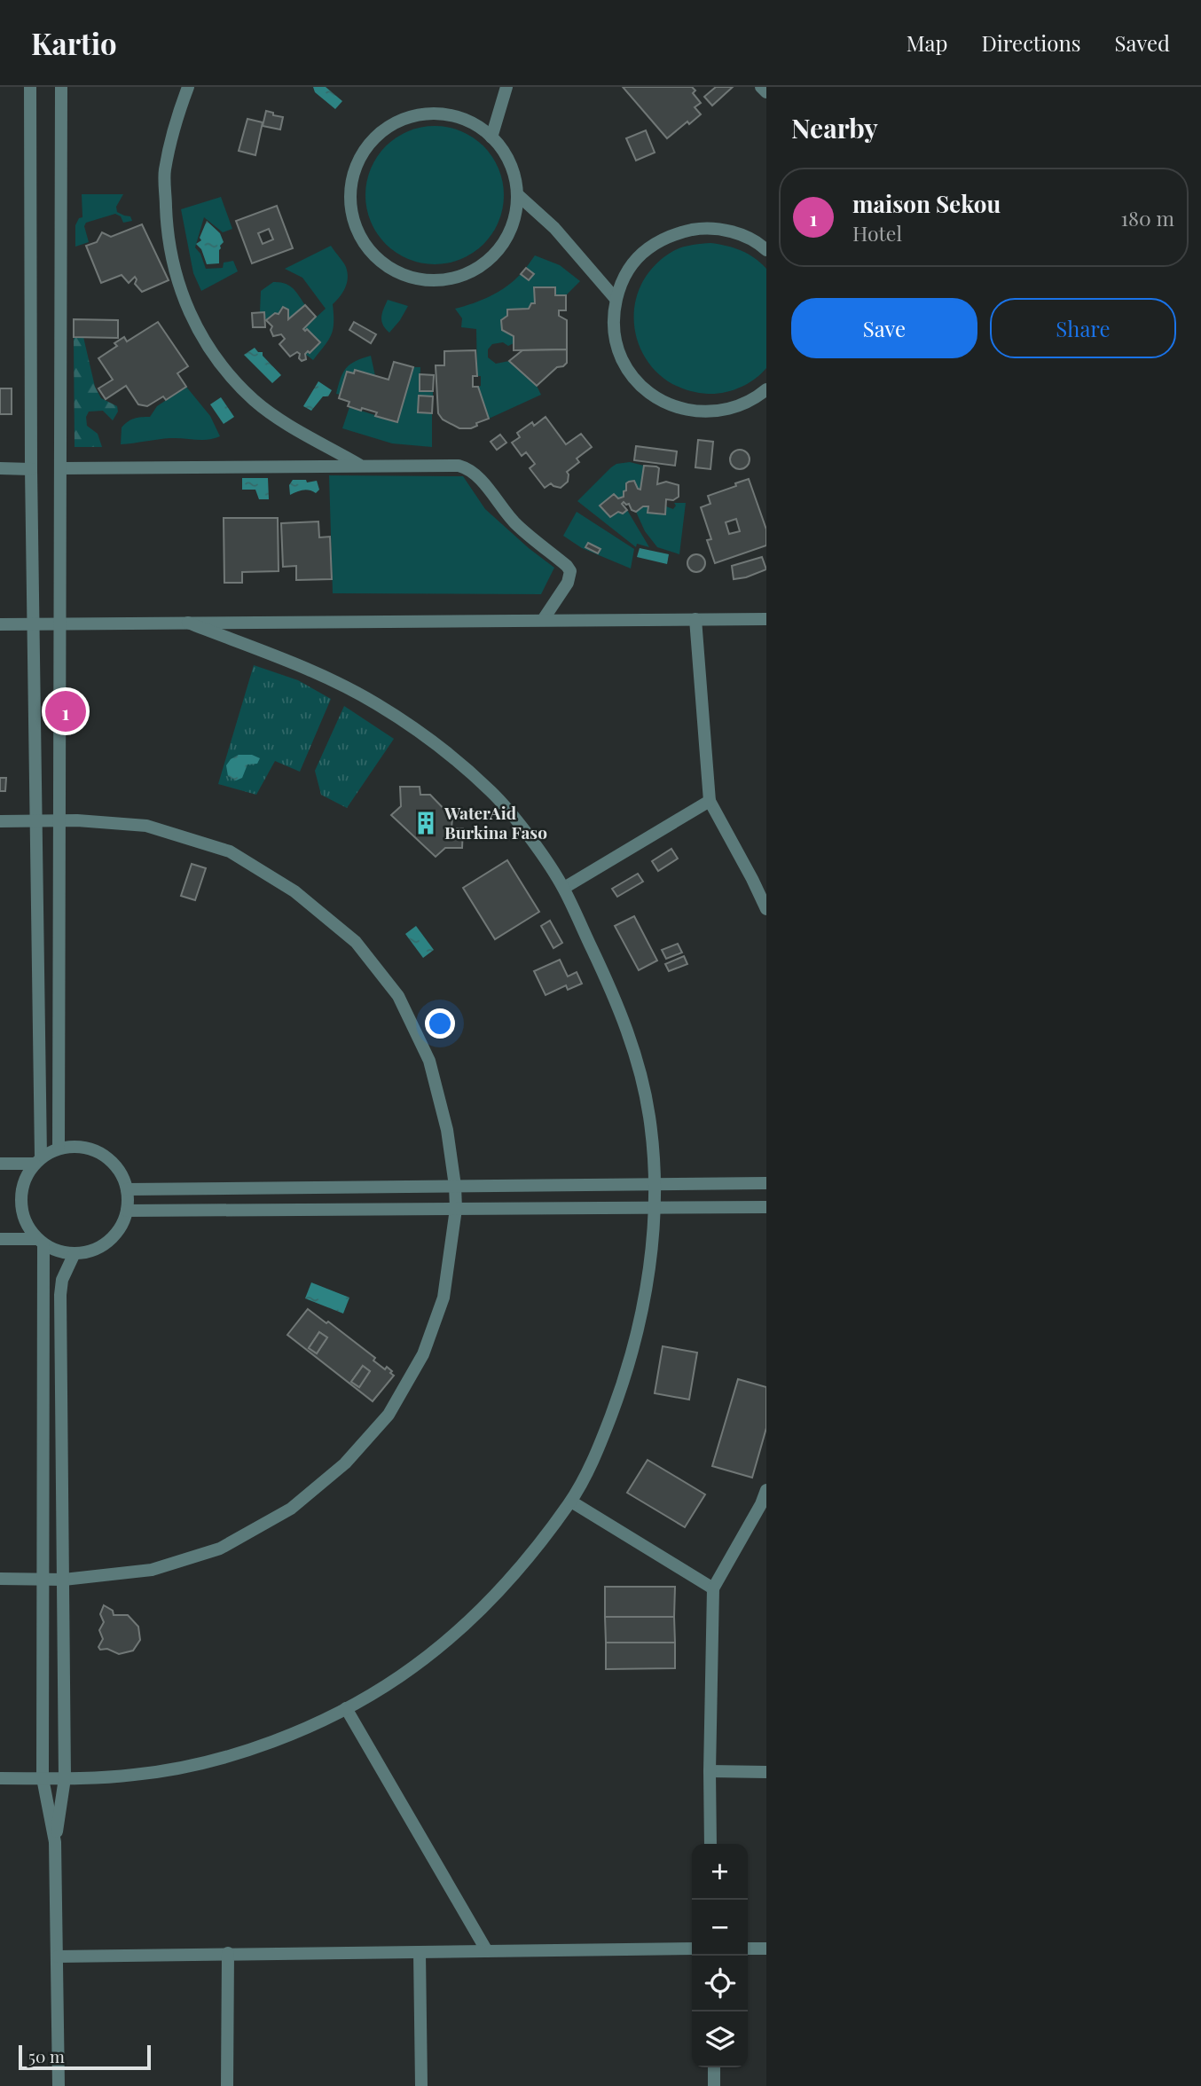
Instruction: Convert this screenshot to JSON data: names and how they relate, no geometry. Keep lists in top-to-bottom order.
{
  "places": {
    "building": ["WaterAid Burkina Faso"]
  },
  "scale_bar": "50 m",
  "page": {
    "header": "Kartio",
    "nav": ["Map", "Directions", "Saved"],
    "heading": "Nearby",
    "list": [
      {
        "mark": "1",
        "name": "maison Sekou",
        "note": "Hotel",
        "value": "180 m"
      }
    ],
    "buttons": ["Save", "Share"],
    "pins": "1",
    "map_buttons": ["+", "−"],
    "scale": "50 m"
  }
}
